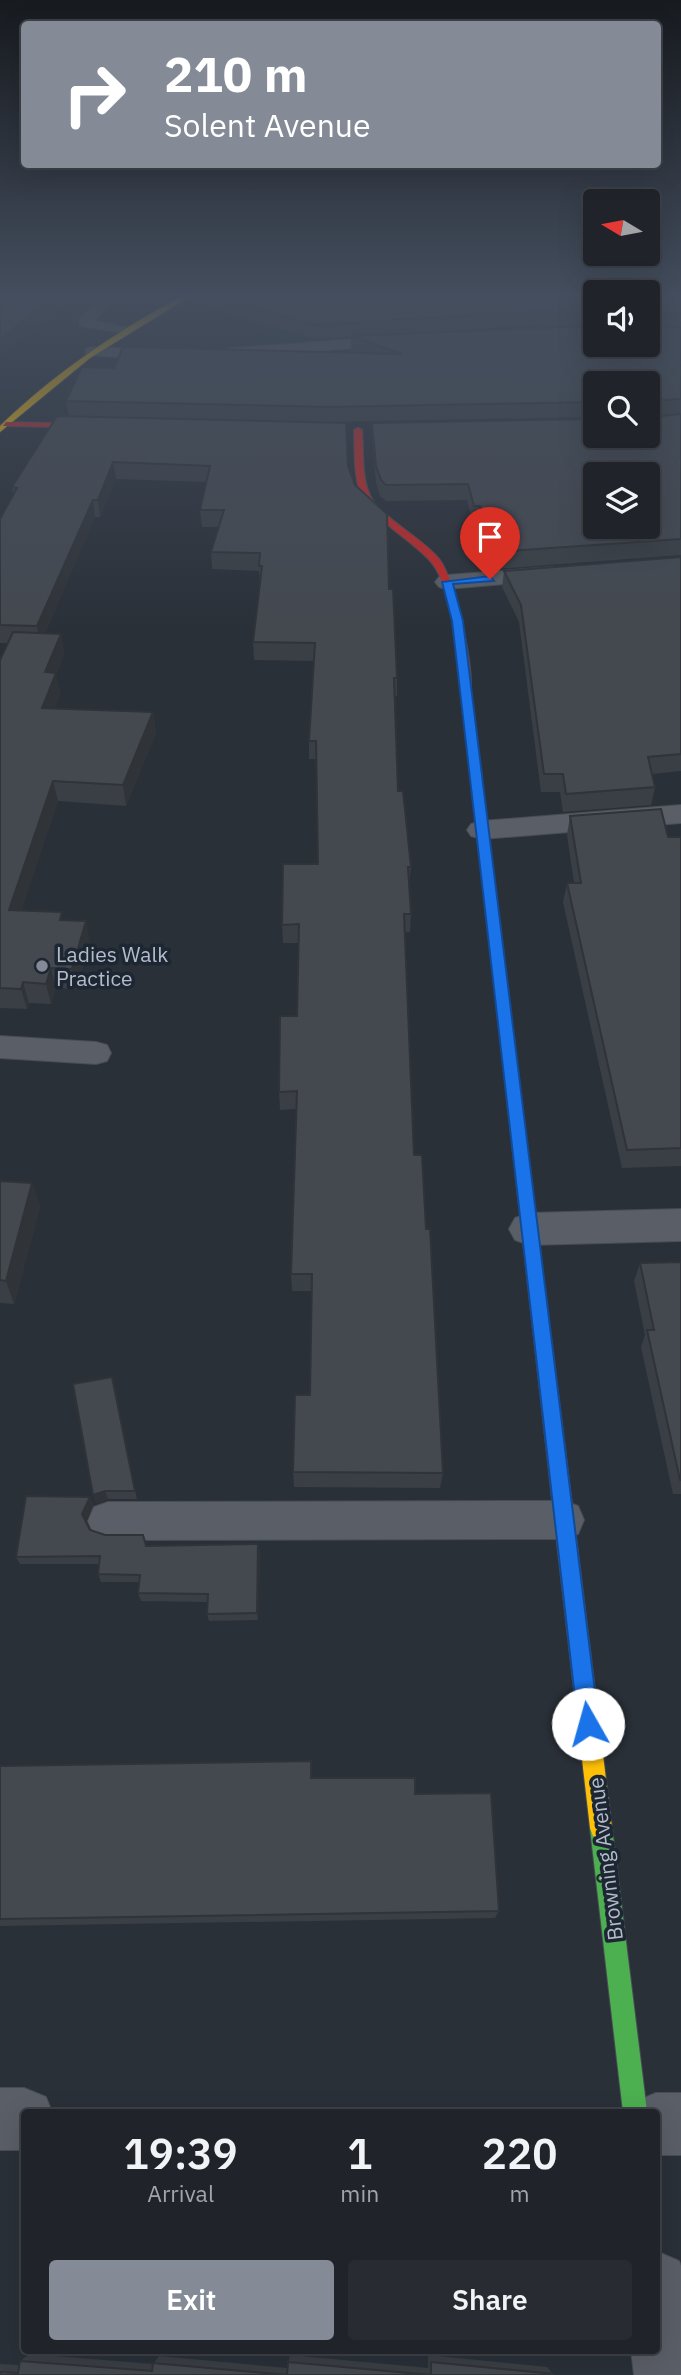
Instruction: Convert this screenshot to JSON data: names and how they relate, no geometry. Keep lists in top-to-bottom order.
{
  "streets": {
    "street": ["Browning Avenue"]
  },
  "places": ["Ladies Walk Practice"],
  "north": "left",
  "page": {
    "turn": ["210 m", "Solent Avenue"],
    "eta": [
      "19:39",
      "Arrival",
      "1",
      "min",
      "220",
      "m"
    ],
    "buttons": ["Exit", "Share"]
  }
}
